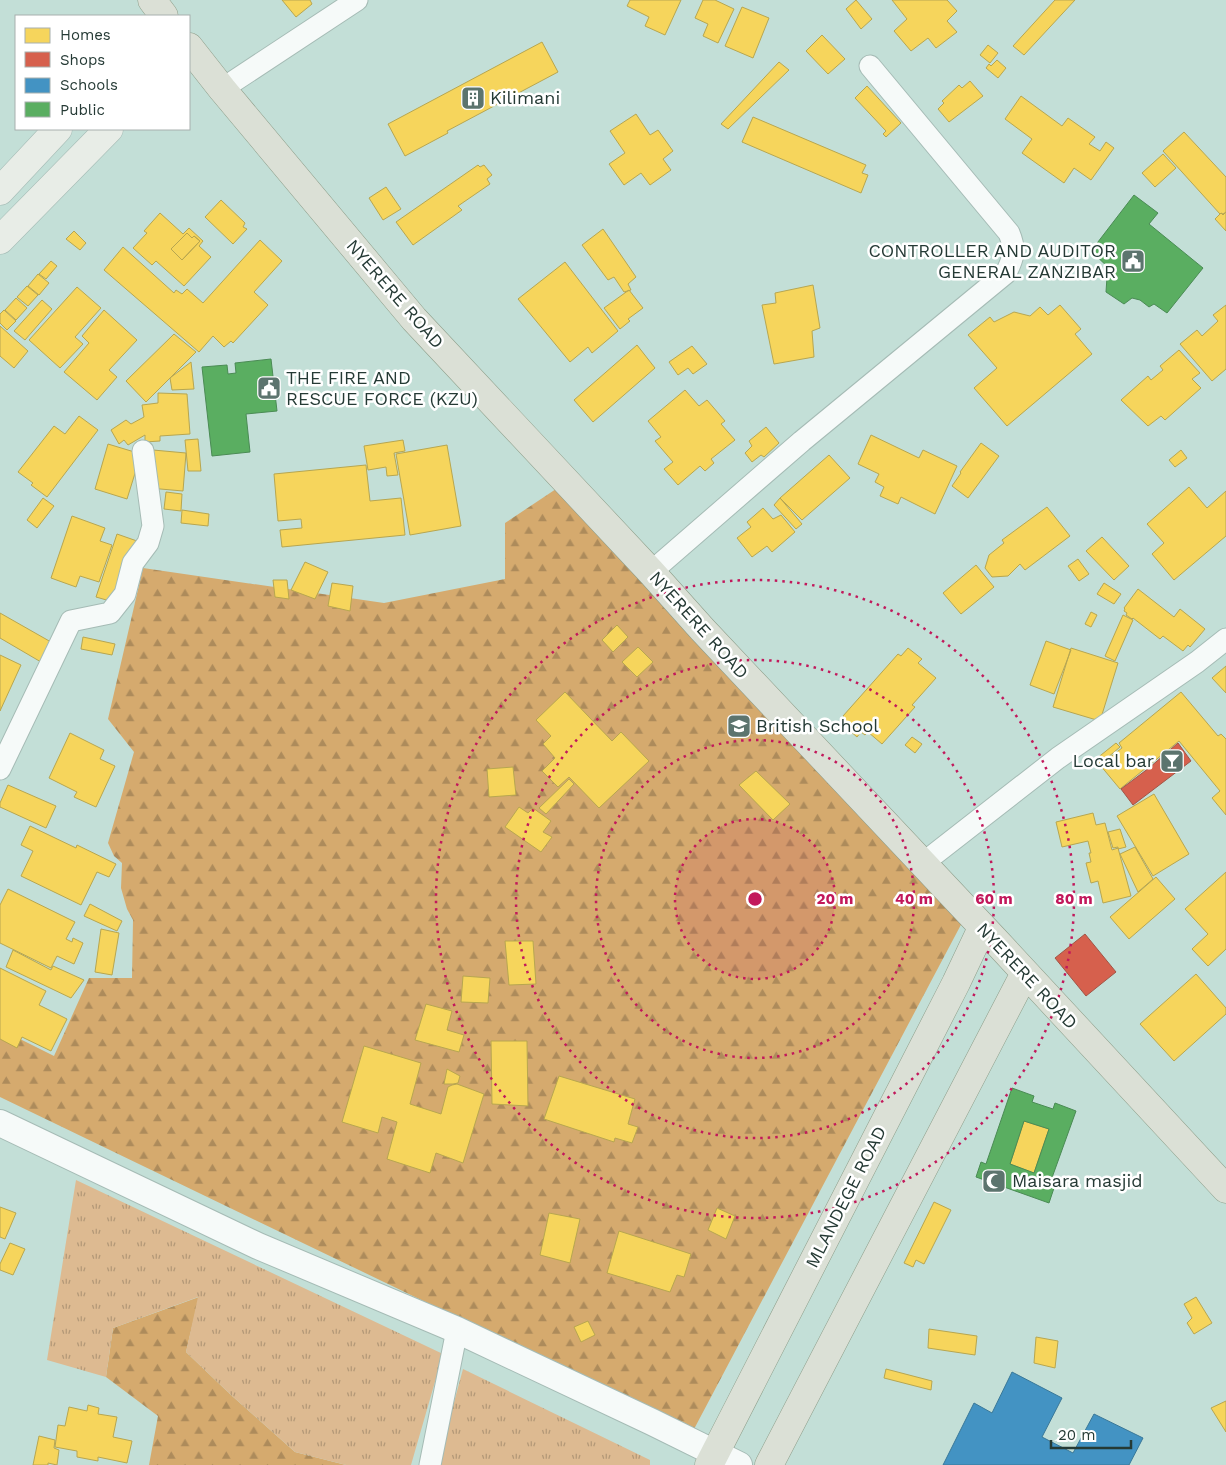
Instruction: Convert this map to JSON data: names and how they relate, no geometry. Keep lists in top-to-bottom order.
{
  "streets": {
    "main road": ["NYERERE ROAD", "MLANDEGE ROAD"]
  },
  "crossings": [
    ["NYERERE ROAD", "MLANDEGE ROAD"]
  ],
  "places": {
    "building": ["Kilimani"],
    "public building": ["CONTROLLER AND AUDITOR GENERAL ZANZIBAR", "THE FIRE AND RESCUE FORCE (KZU)"],
    "school or university": ["British School"],
    "bar": ["Local bar"],
    "mosque": ["Maisara masjid"]
  },
  "legend": [
    "Homes",
    "Shops",
    "Schools",
    "Public"
  ],
  "scale_bar": "20 m",
  "rings": [
    "20 m",
    "40 m",
    "60 m",
    "80 m"
  ]
}
